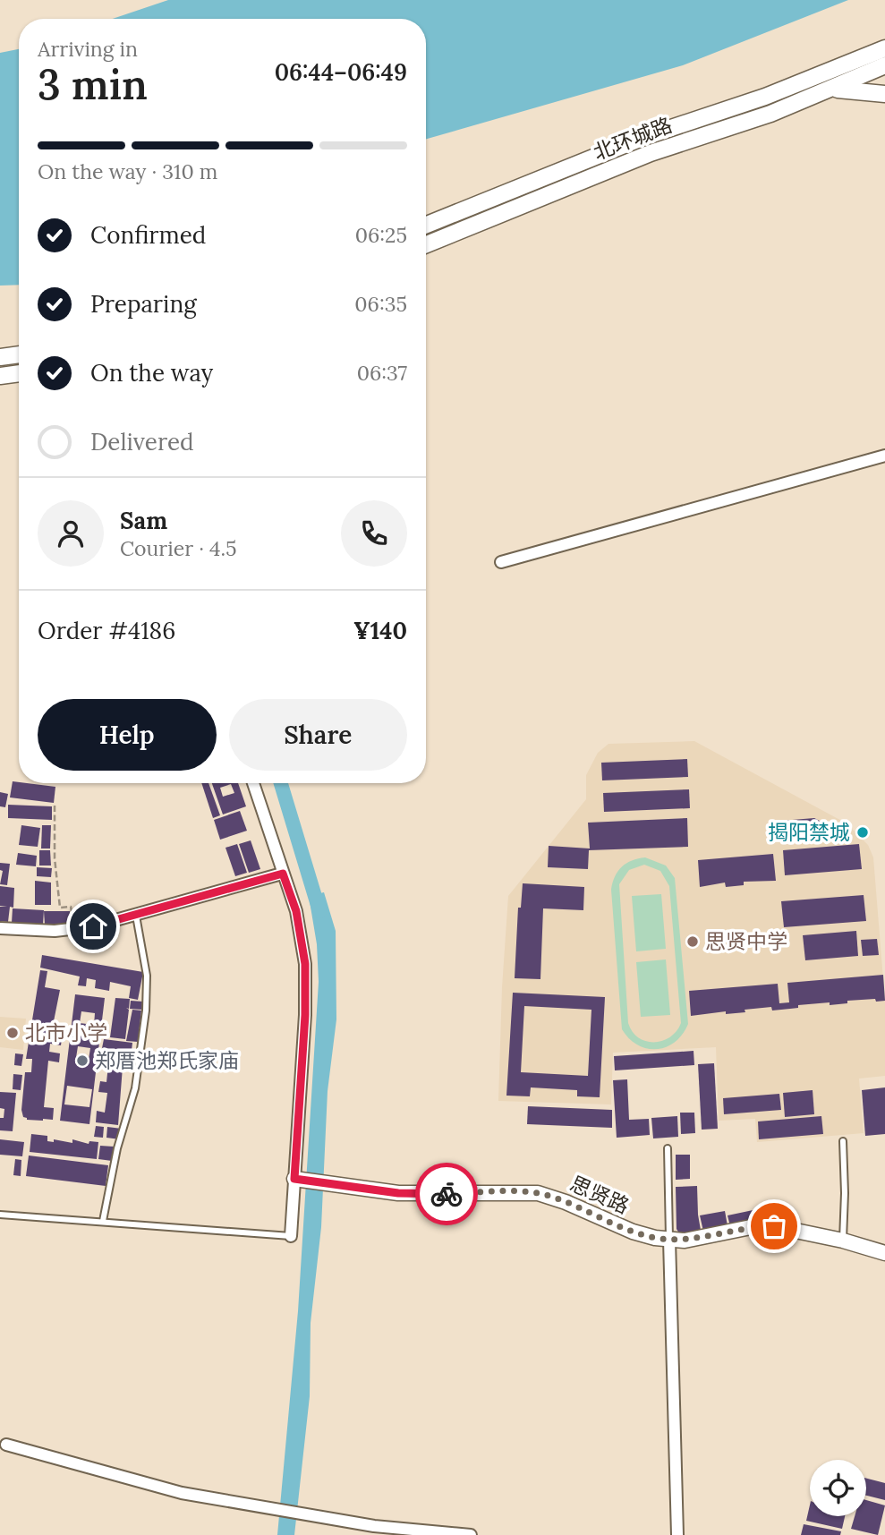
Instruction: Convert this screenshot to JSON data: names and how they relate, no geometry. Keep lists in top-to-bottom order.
{
  "streets": {
    "main road": ["北环城路"],
    "street": ["思贤路"]
  },
  "places": [
    "揭阳禁城",
    "思贤中学",
    "北市小学",
    "郑厝池郑氏家庙"
  ],
  "page": {
    "heading": ["3 min", "Arriving in", "06:44–06:49"],
    "panel": [
      "Sam",
      "Courier · 4.5",
      "Order #4186",
      "¥140"
    ],
    "bar": "On the way · 310 m",
    "list": [
      ["Confirmed", "06:25"],
      ["Preparing", "06:35"],
      ["On the way", "06:37"],
      "Delivered"
    ],
    "buttons": ["Help", "Share"]
  }
}
